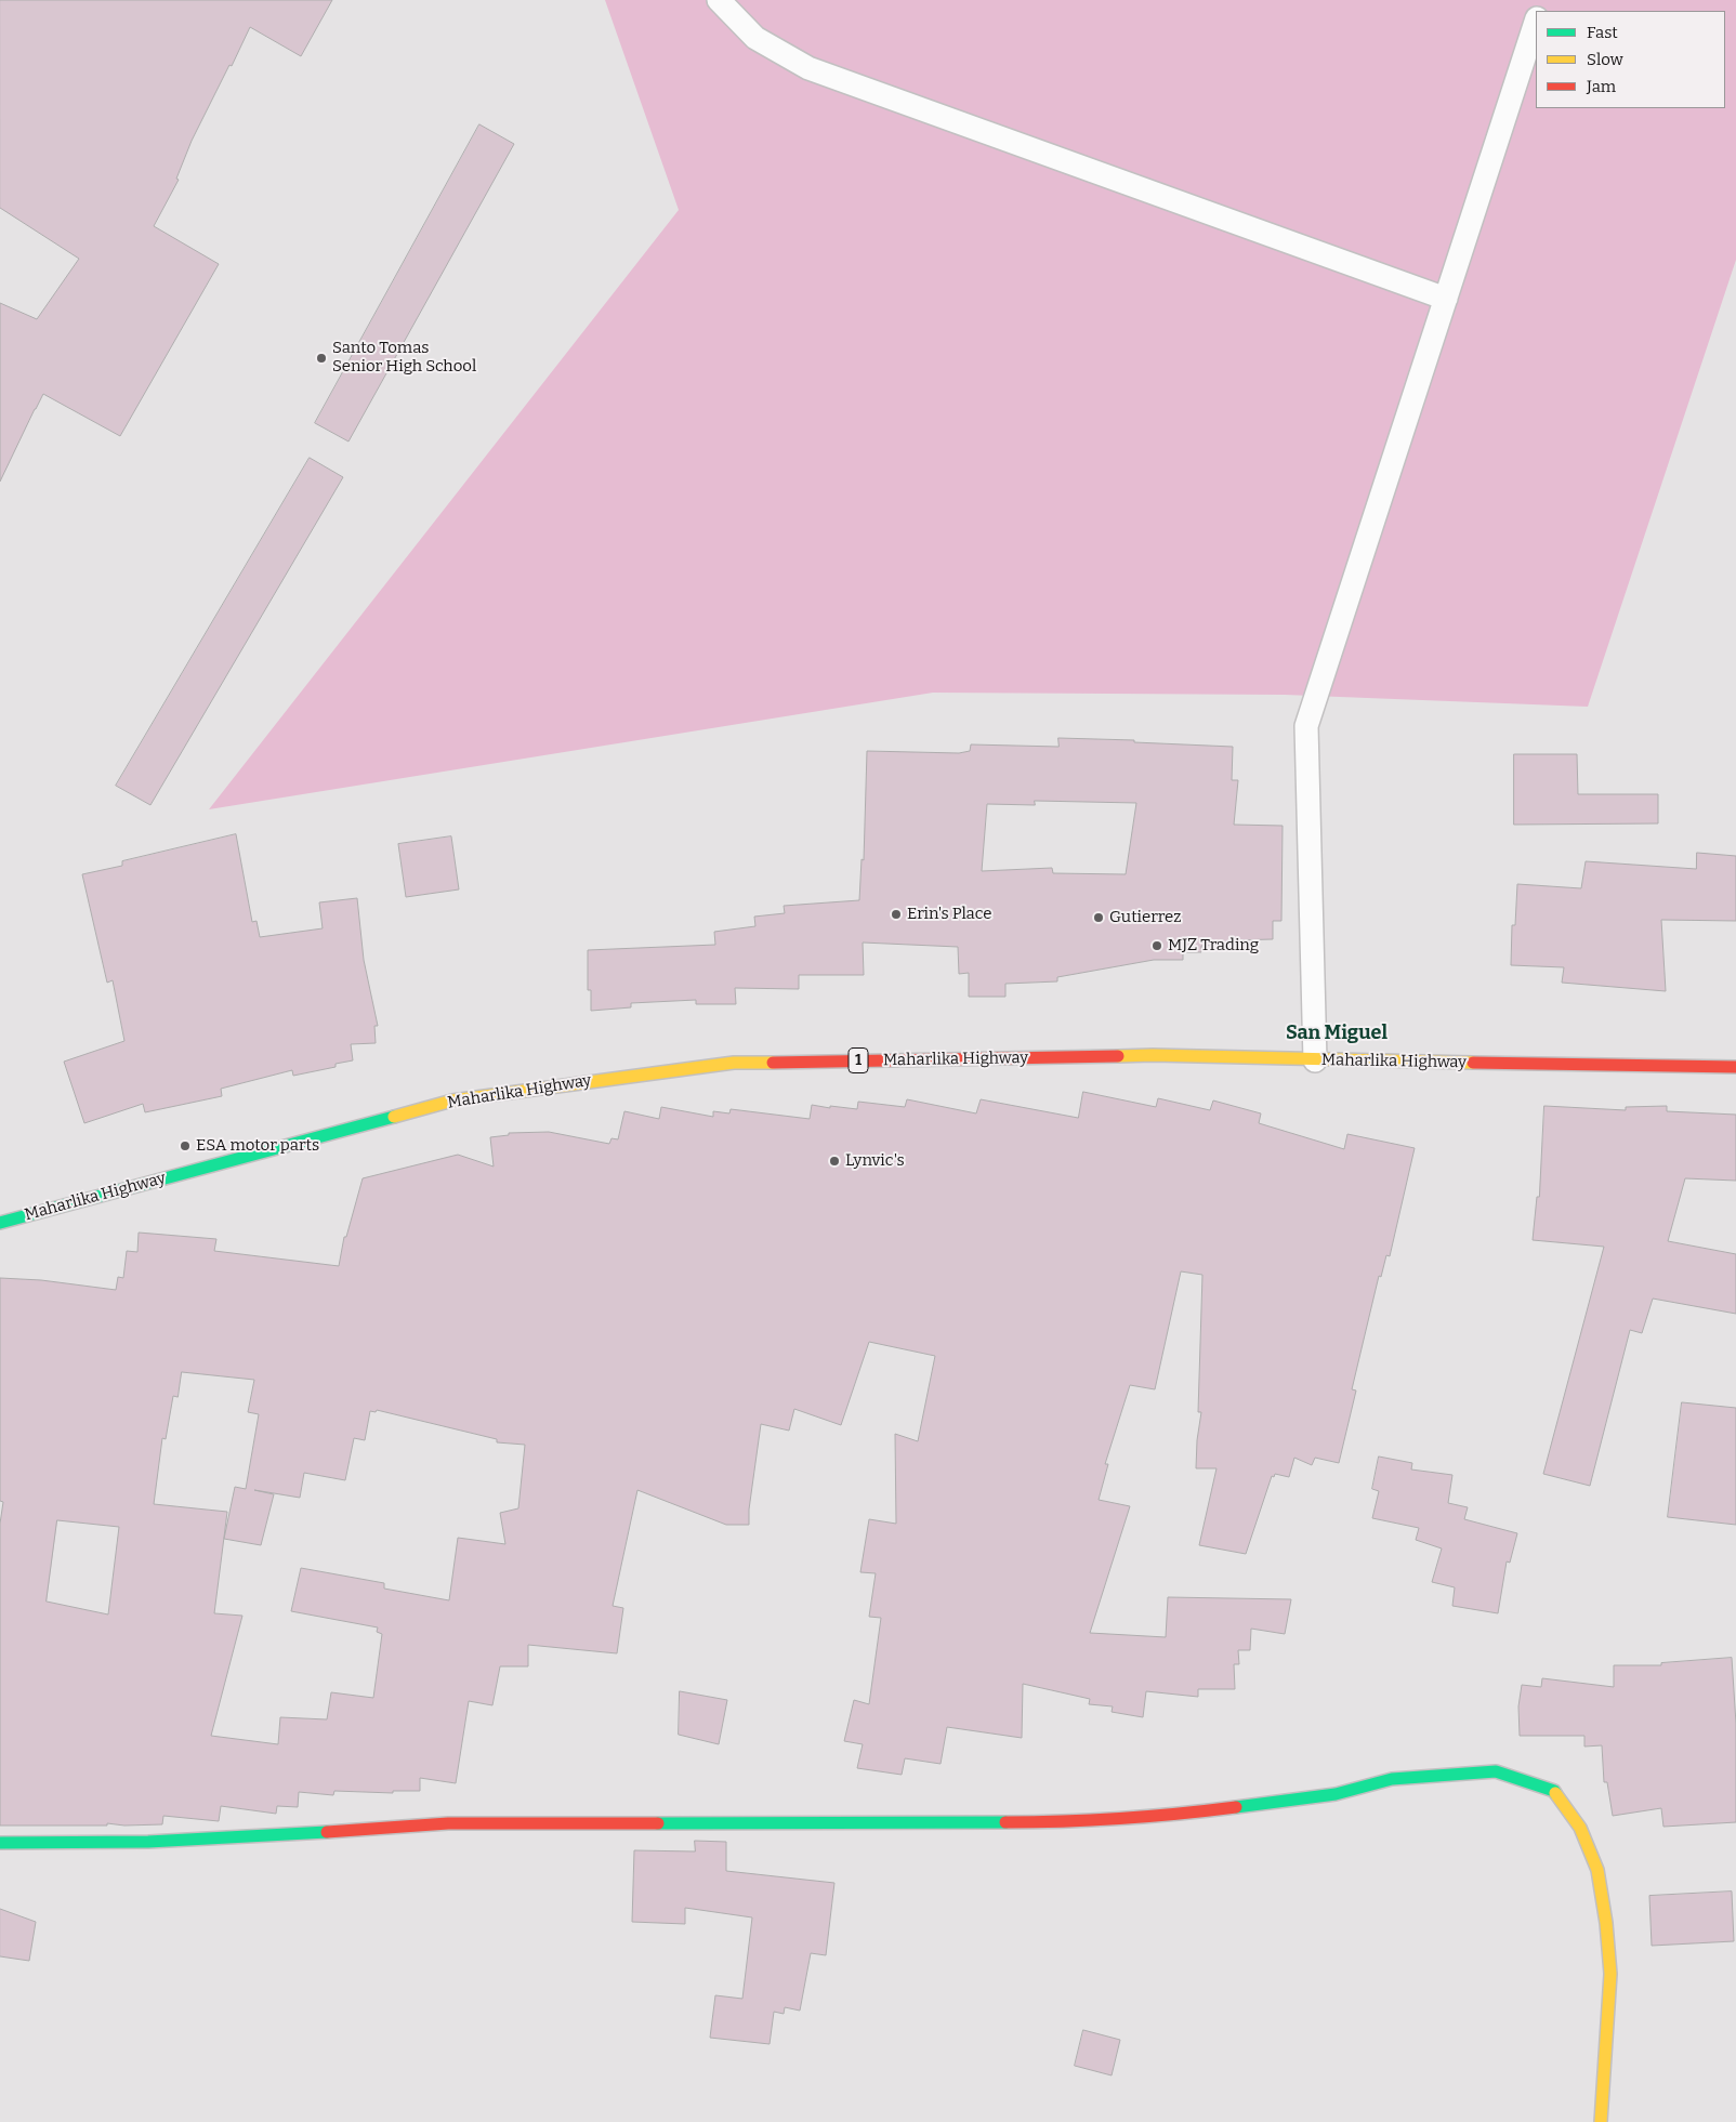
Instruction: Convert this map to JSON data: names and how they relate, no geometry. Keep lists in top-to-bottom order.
{
  "streets": {
    "main road": ["Maharlika Highway", "1"]
  },
  "districts": ["San Miguel"],
  "places": [
    "Santo Tomas Senior High School",
    "Erin's Place",
    "Gutierrez",
    "MJZ Trading",
    "ESA motor parts",
    "Lynvic's"
  ],
  "legend": ["Fast", "Slow", "Jam"]
}
